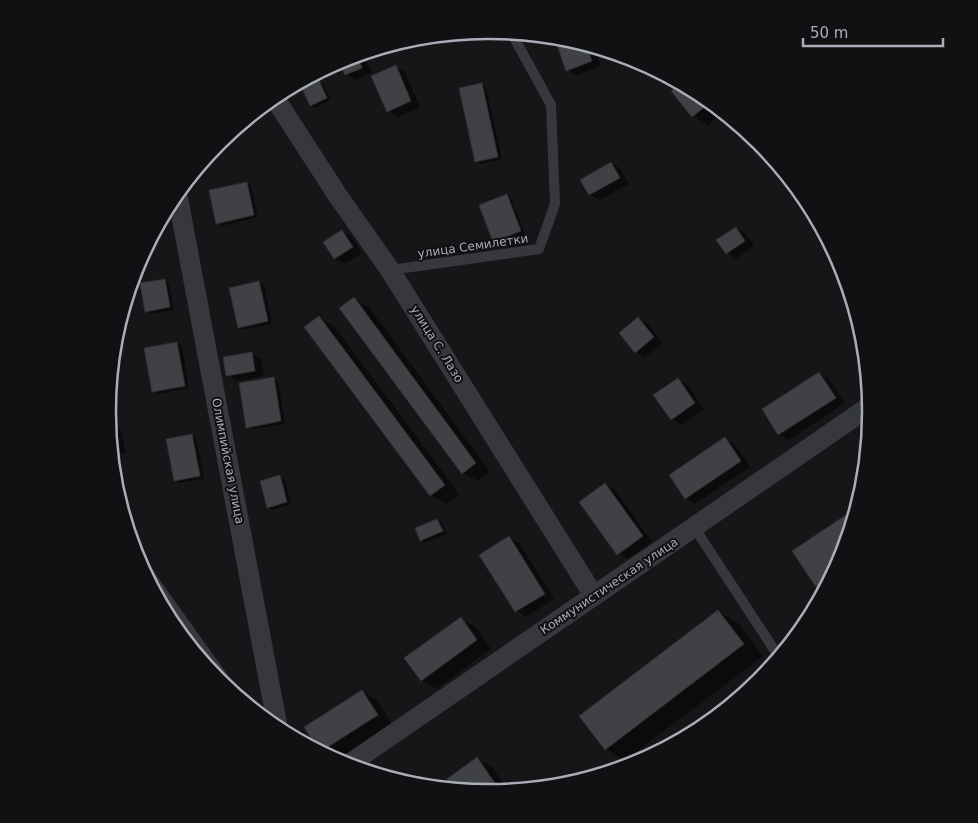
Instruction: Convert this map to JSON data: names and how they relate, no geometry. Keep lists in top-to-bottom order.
{
  "streets": {
    "street": ["улица С. Лазо", "Олимпийская улица", "Коммунистическая улица"],
    "lane": ["улица Семилетки"]
  },
  "crossings": [
    ["улица Семилетки", "улица С. Лазо"],
    ["улица С. Лазо", "Коммунистическая улица"]
  ],
  "scale_bar": "50 m"
}
